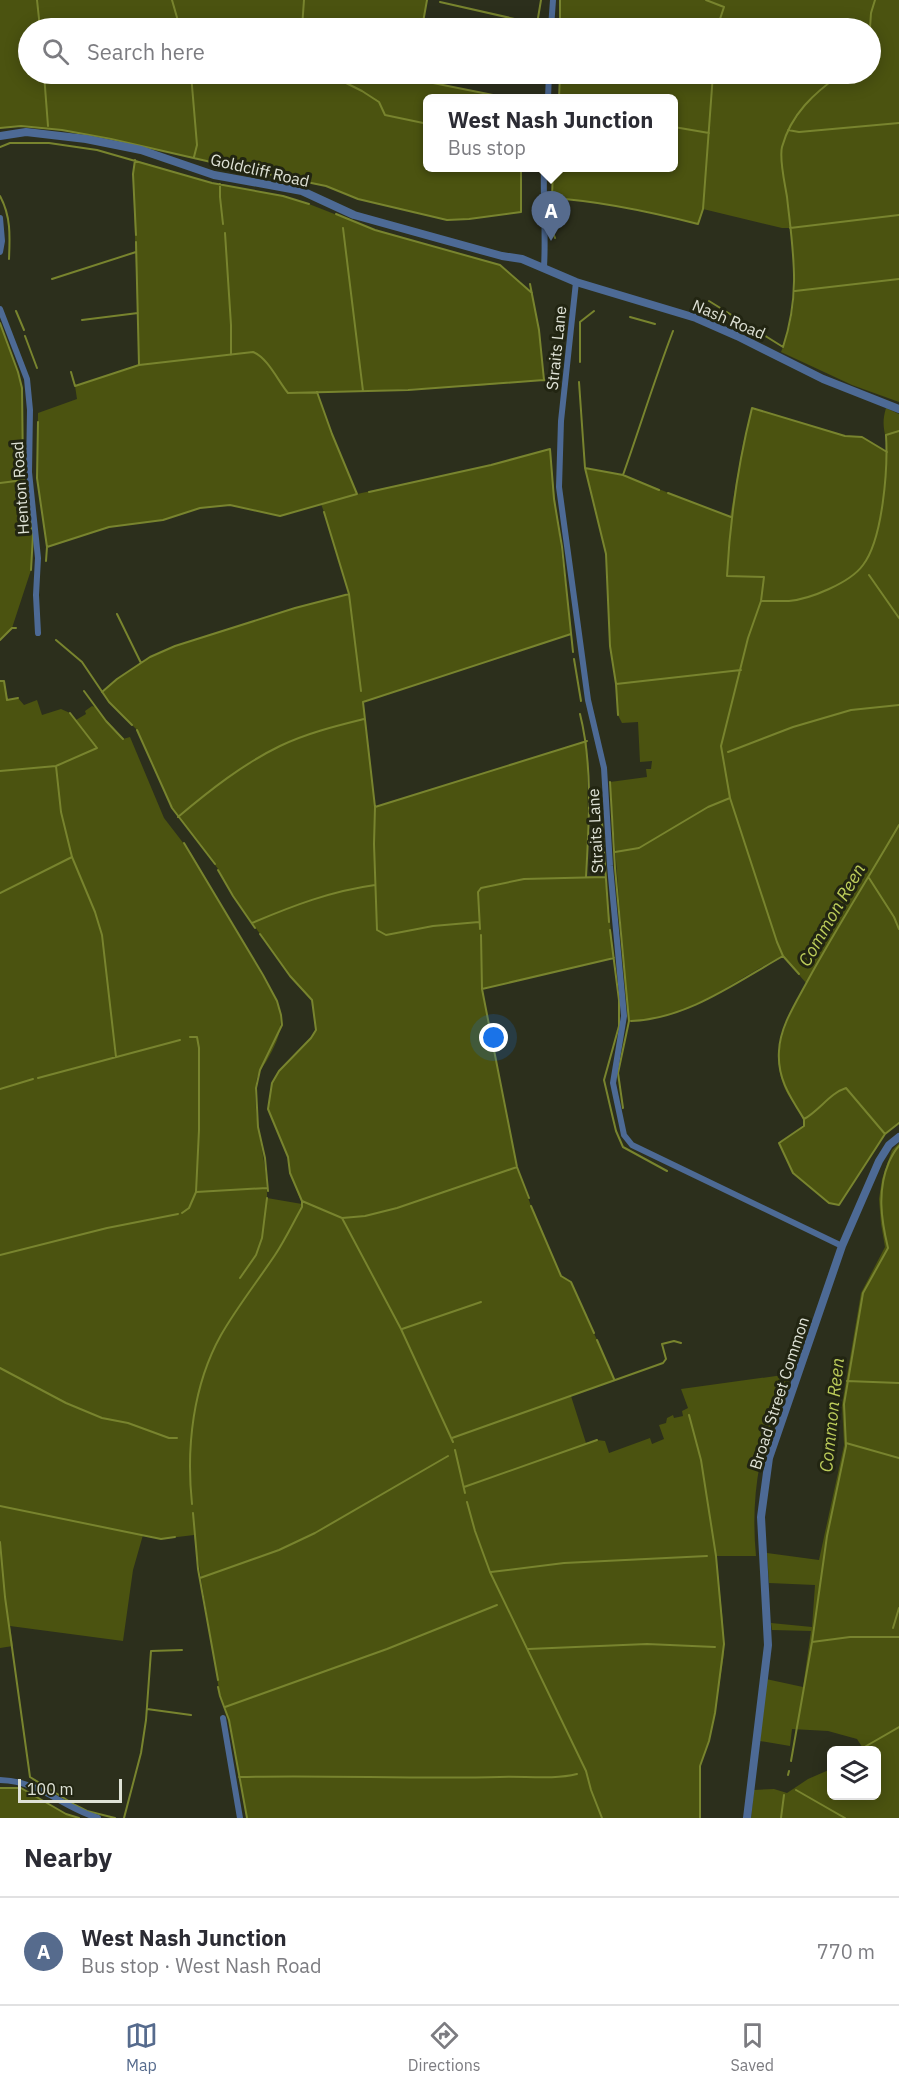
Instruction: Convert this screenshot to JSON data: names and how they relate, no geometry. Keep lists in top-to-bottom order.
{
  "streets": {
    "street": [
      "Goldcliff Road",
      "Nash Road",
      "Straits Lane",
      "Henton Road",
      "Broad Street Common"
    ]
  },
  "crossings": [
    ["Goldcliff Road", "Nash Road"],
    ["Nash Road", "Straits Lane"],
    ["Straits Lane", "Broad Street Common"]
  ],
  "water": ["Common Reen"],
  "scale_bar": "100 m",
  "page": {
    "search": "Search here",
    "popup": ["West Nash Junction", "Bus stop"],
    "pins": "A",
    "scale": "100 m",
    "heading": "Nearby",
    "list": [
      {
        "mark": "A",
        "name": "West Nash Junction",
        "note": "Bus stop · West Nash Road",
        "value": "770 m"
      }
    ],
    "nav": ["Map", "Directions", "Saved"]
  }
}
